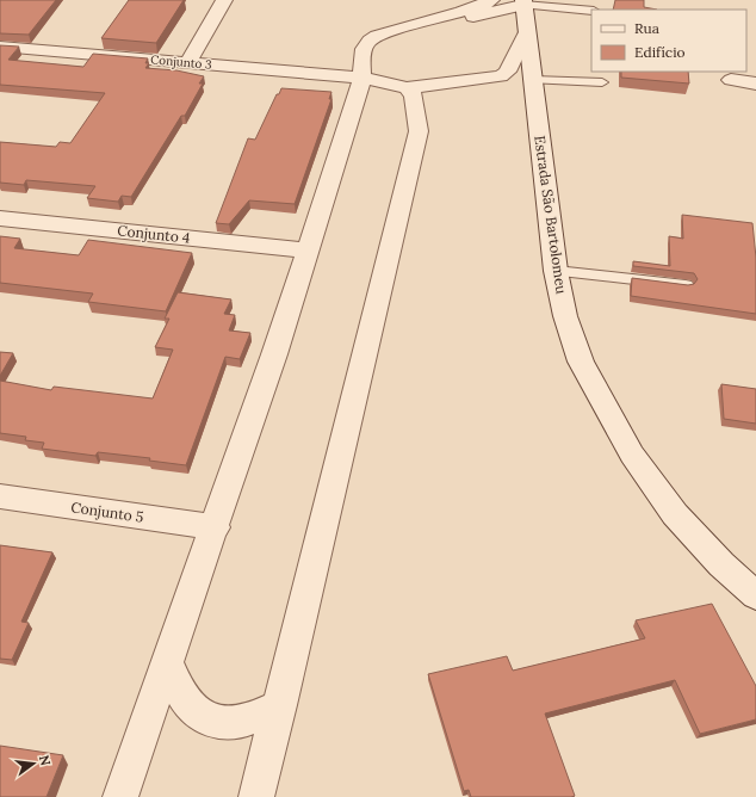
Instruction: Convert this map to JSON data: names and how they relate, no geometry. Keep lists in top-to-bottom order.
{
  "streets": {
    "street": [
      "Conjunto 3",
      "Estrada São Bartolomeu",
      "Conjunto 4",
      "Conjunto 5"
    ]
  },
  "legend": ["Rua", "Edifício"],
  "north": "right"
}
